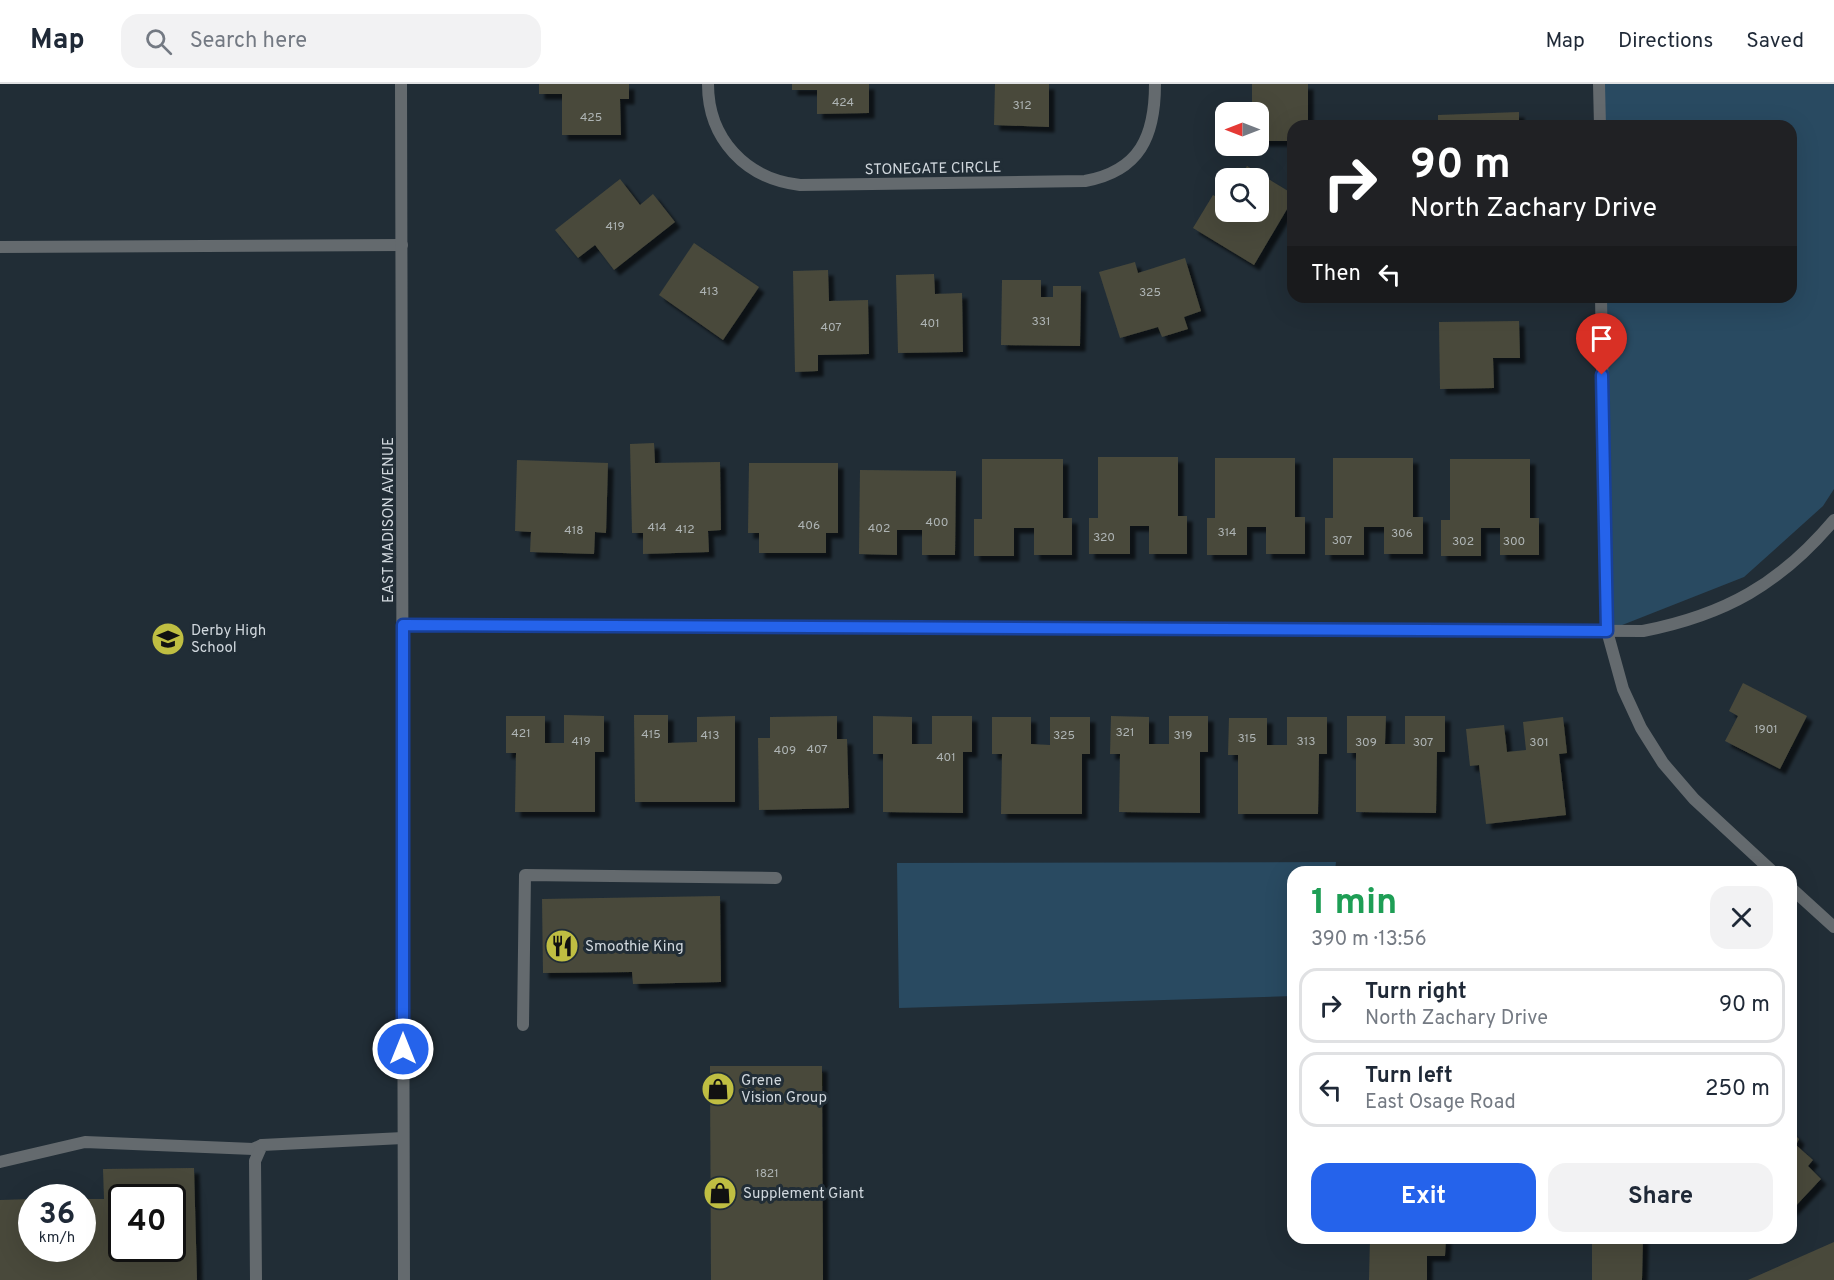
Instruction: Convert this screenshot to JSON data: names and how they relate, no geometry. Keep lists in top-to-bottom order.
{
  "streets": {
    "street": ["STONEGATE CIRCLE", "EAST MADISON AVENUE"]
  },
  "places": {
    "school or university": ["Derby High School"],
    "restaurant": ["Smoothie King"],
    "shop": ["Grene Vision Group", "Supplement Giant"]
  },
  "house_numbers": [
    "424",
    "312",
    "425",
    "419",
    "413",
    "325",
    "331",
    "401",
    "407",
    "400",
    "406",
    "414",
    "402",
    "412",
    "418",
    "314",
    "306",
    "320",
    "307",
    "302",
    "300",
    "1901",
    "321",
    "421",
    "415",
    "413",
    "325",
    "319",
    "315",
    "419",
    "313",
    "309",
    "307",
    "301",
    "407",
    "409",
    "401",
    "1821"
  ],
  "north": "left",
  "page": {
    "header": "Map",
    "search": "Search here",
    "nav": ["Map", "Directions", "Saved"],
    "turn": ["90 m", "North Zachary Drive"],
    "then": "Then",
    "heading": ["1 min", "390 m · 13:56"],
    "list": [
      {
        "name": "Turn right",
        "note": "North Zachary Drive",
        "value": "90 m"
      },
      {
        "name": "Turn left",
        "note": "East Osage Road",
        "value": "250 m"
      }
    ],
    "buttons": ["Exit", "Share"],
    "speed": "36 km/h",
    "limit": "40"
  }
}
